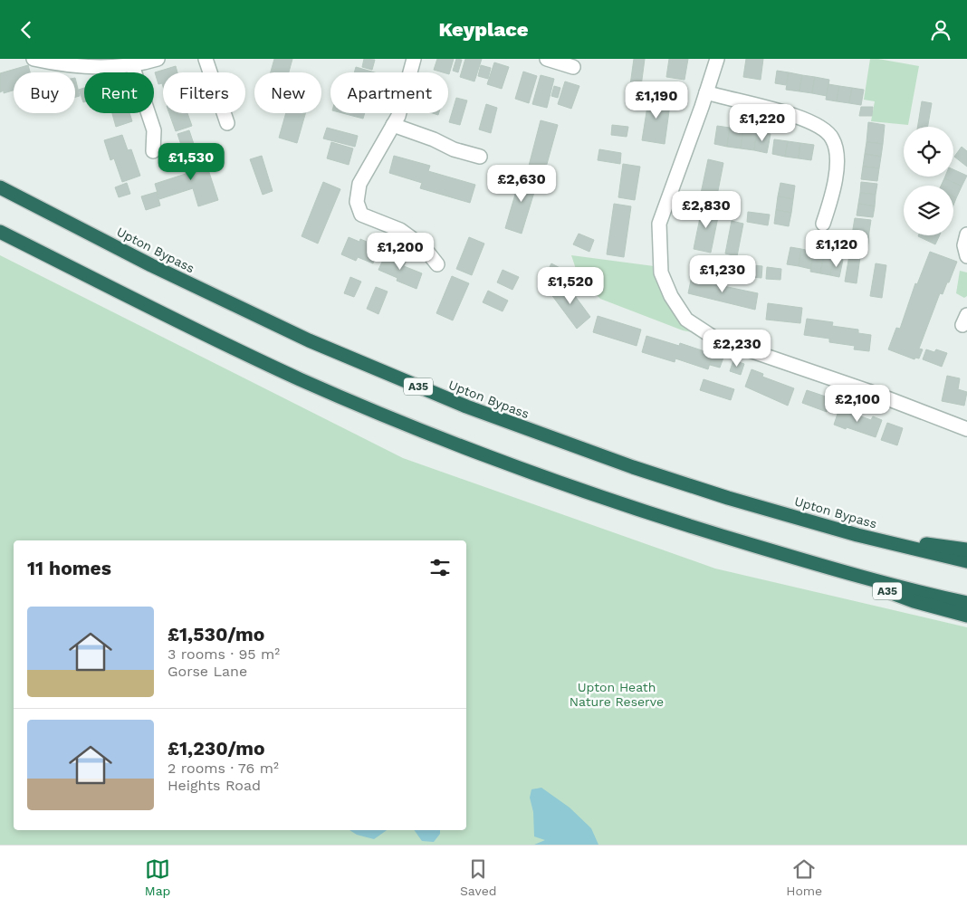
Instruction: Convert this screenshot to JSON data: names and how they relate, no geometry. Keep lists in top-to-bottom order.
{
  "streets": {
    "highway": ["Upton Bypass", "A35"]
  },
  "crossings": [
    ["Upton Bypass", "A35"]
  ],
  "parks": ["Upton Heath Nature Reserve"],
  "page": {
    "header": "Keyplace",
    "chip": [
      "Buy",
      "Rent",
      "Filters",
      "New",
      "Apartment"
    ],
    "price": [
      "£1,190",
      "£1,220",
      "£1,530",
      "£2,630",
      "£2,830",
      "£1,120",
      "£1,200",
      "£1,230",
      "£1,520",
      "£2,230",
      "£2,100"
    ],
    "heading": "11 homes",
    "list": [
      {
        "name": "£1,530/mo",
        "note": "3 rooms · 95 m² · Gorse Lane"
      },
      {
        "name": "£1,230/mo",
        "note": "2 rooms · 76 m² · Heights Road"
      }
    ],
    "tabs": ["Map", "Saved", "Home"]
  }
}
